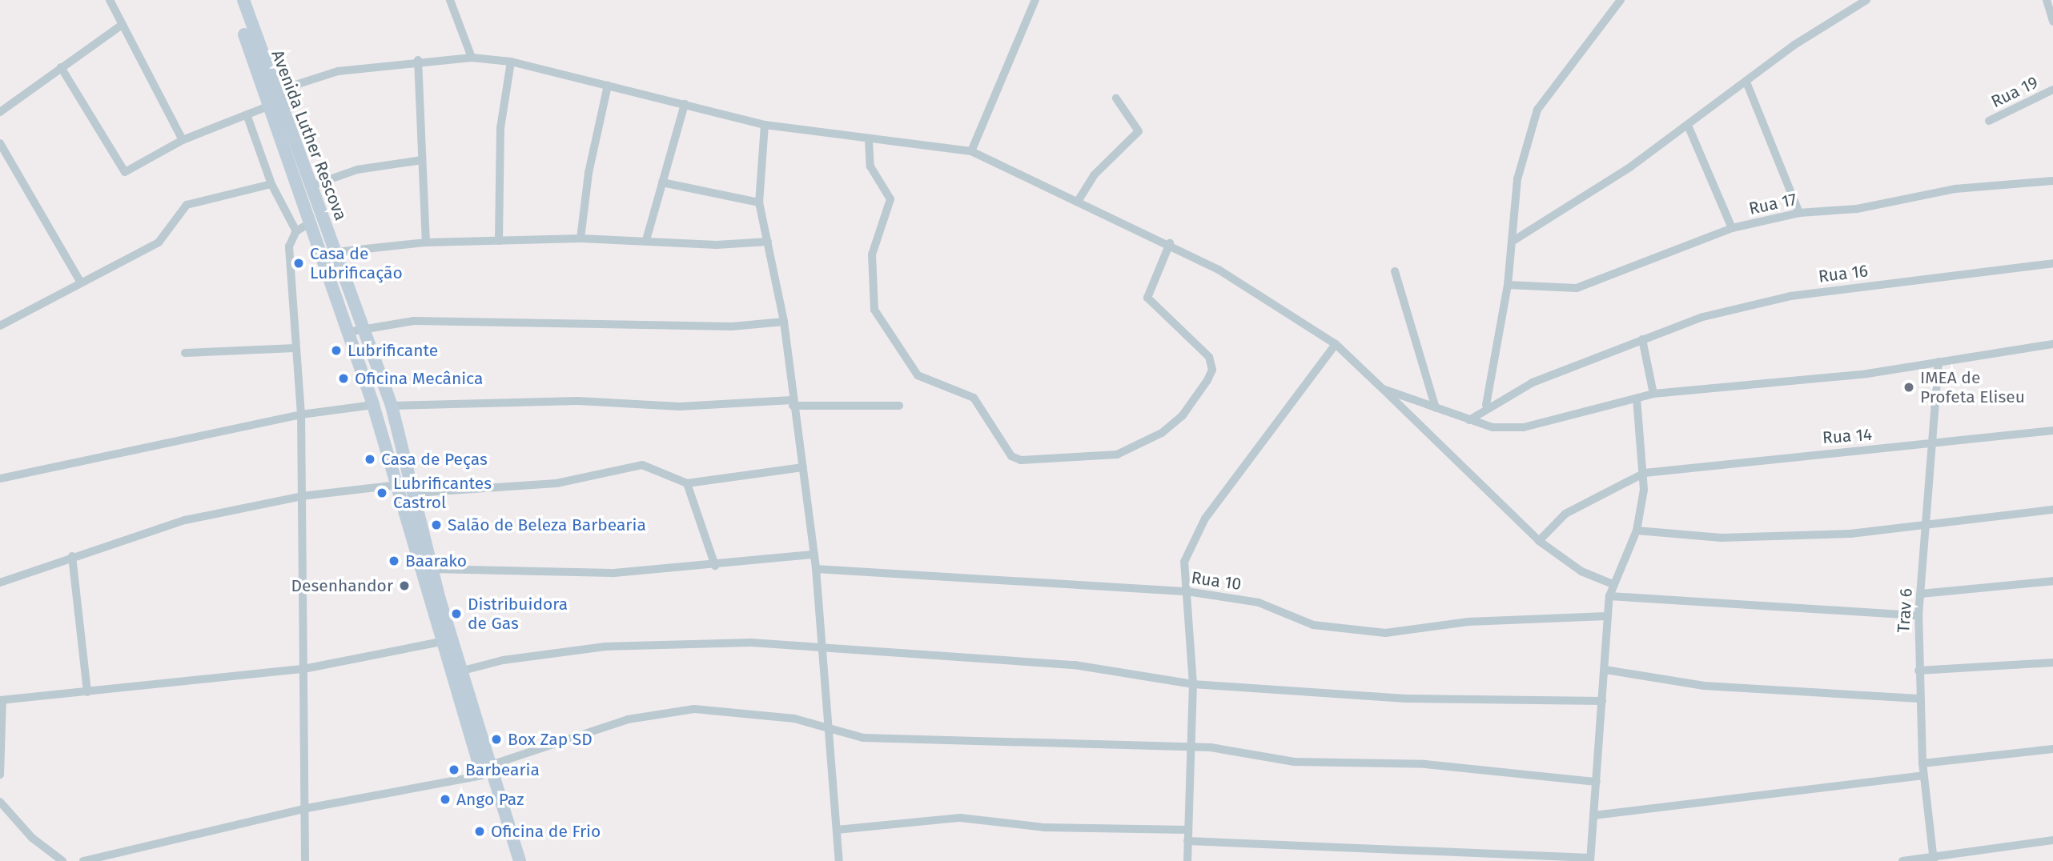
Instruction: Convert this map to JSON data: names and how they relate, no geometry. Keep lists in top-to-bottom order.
{
  "streets": {
    "main road": ["Avenida Luther Rescova"],
    "street": [
      "Rua 19",
      "Rua 17",
      "Rua 16",
      "Rua 14",
      "Rua 10",
      "Trav 6"
    ]
  },
  "crossings": [
    ["Rua 14", "Trav 6"]
  ],
  "places": [
    "Casa de Lubrificação",
    "Lubrificante",
    "Oficina Mecânica",
    "IMEA de Profeta Eliseu",
    "Casa de Peças",
    "Lubrificantes Castrol",
    "Salão de Beleza Barbearia",
    "Baarako",
    "Desenhandor",
    "Distribuidora de Gas",
    "Box Zap SD",
    "Barbearia",
    "Ango Paz",
    "Oficina de Frio"
  ]
}
